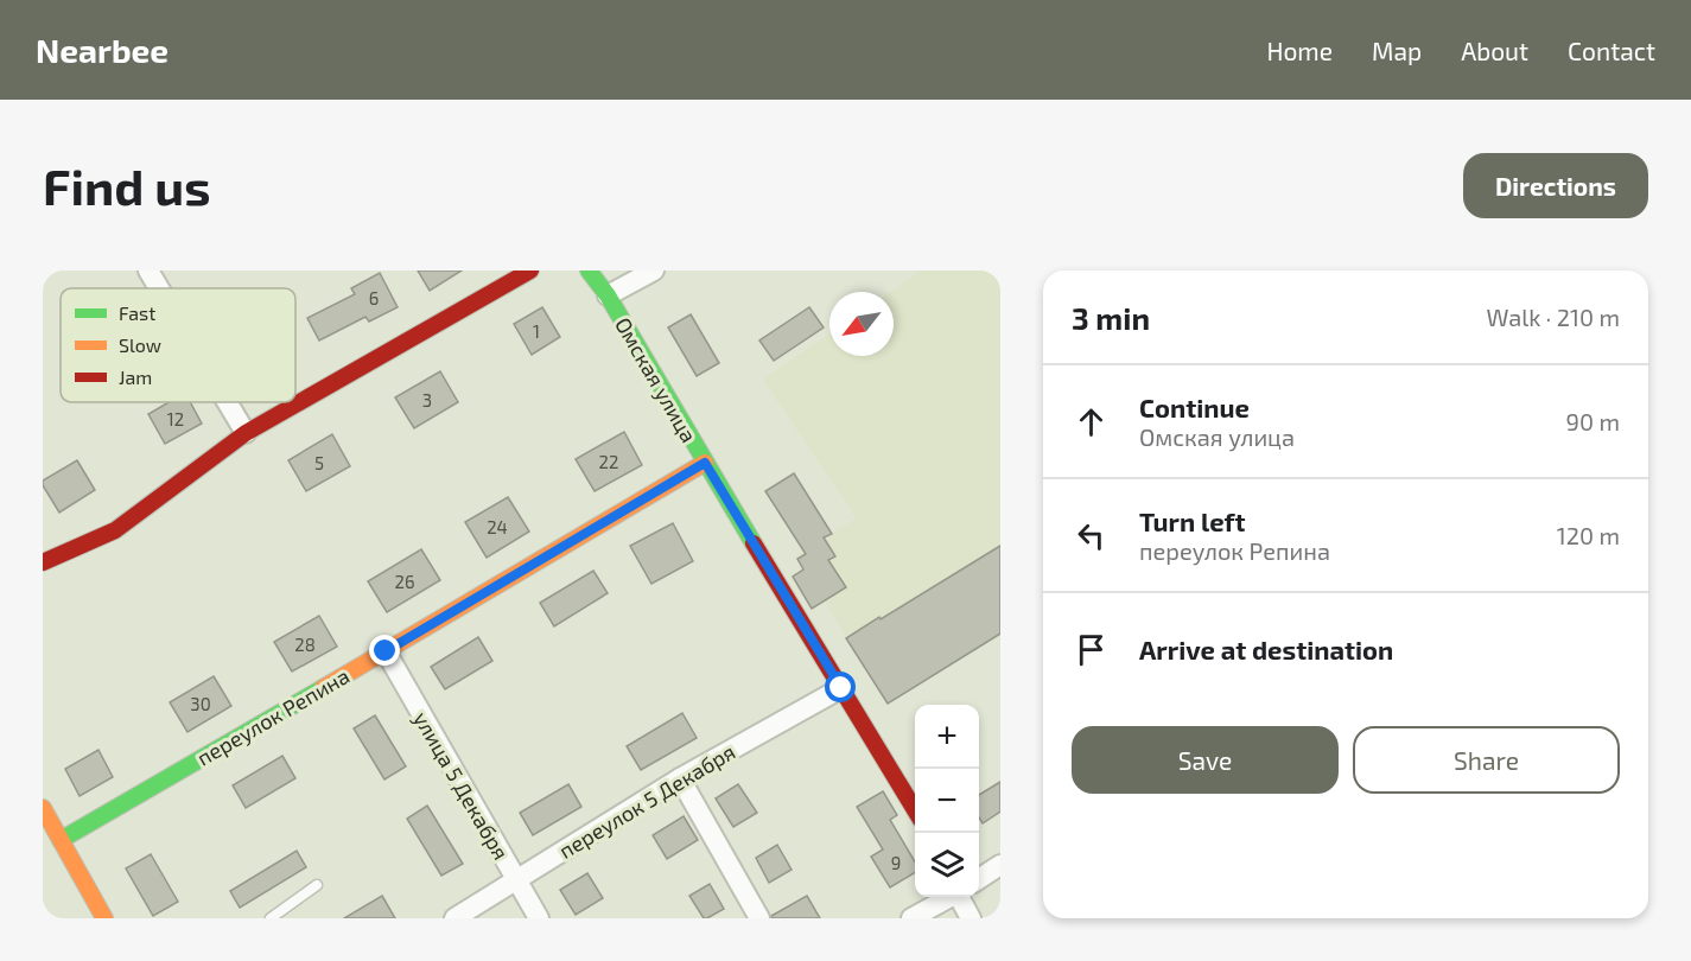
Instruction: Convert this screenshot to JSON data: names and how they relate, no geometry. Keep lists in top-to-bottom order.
{
  "streets": {
    "street": [
      "Омская улица",
      "переулок Репина",
      "улица 5 Декабря",
      "переулок 5 Декабря"
    ]
  },
  "crossings": [
    ["Омская улица", "переулок Репина"],
    ["Омская улица", "переулок 5 Декабря"],
    ["переулок Репина", "улица 5 Декабря"],
    ["улица 5 Декабря", "переулок 5 Декабря"]
  ],
  "house_numbers": [
    "6",
    "1",
    "3",
    "12",
    "22",
    "5",
    "24",
    "26",
    "28",
    "30",
    "9"
  ],
  "legend": ["Fast", "Slow", "Jam"],
  "north": "bottom left",
  "page": {
    "header": "Nearbee",
    "nav": [
      "Home",
      "Map",
      "About",
      "Contact"
    ],
    "buttons": [
      "Directions",
      ["Save", "Share"]
    ],
    "title": "Find us",
    "heading": ["3 min", "Walk · 210 m"],
    "list": [
      ["Continue", "Омская улица", "90 m"],
      ["Turn left", "переулок Репина", "120 m"],
      "Arrive at destination"
    ],
    "map_buttons": ["+", "−"]
  }
}
